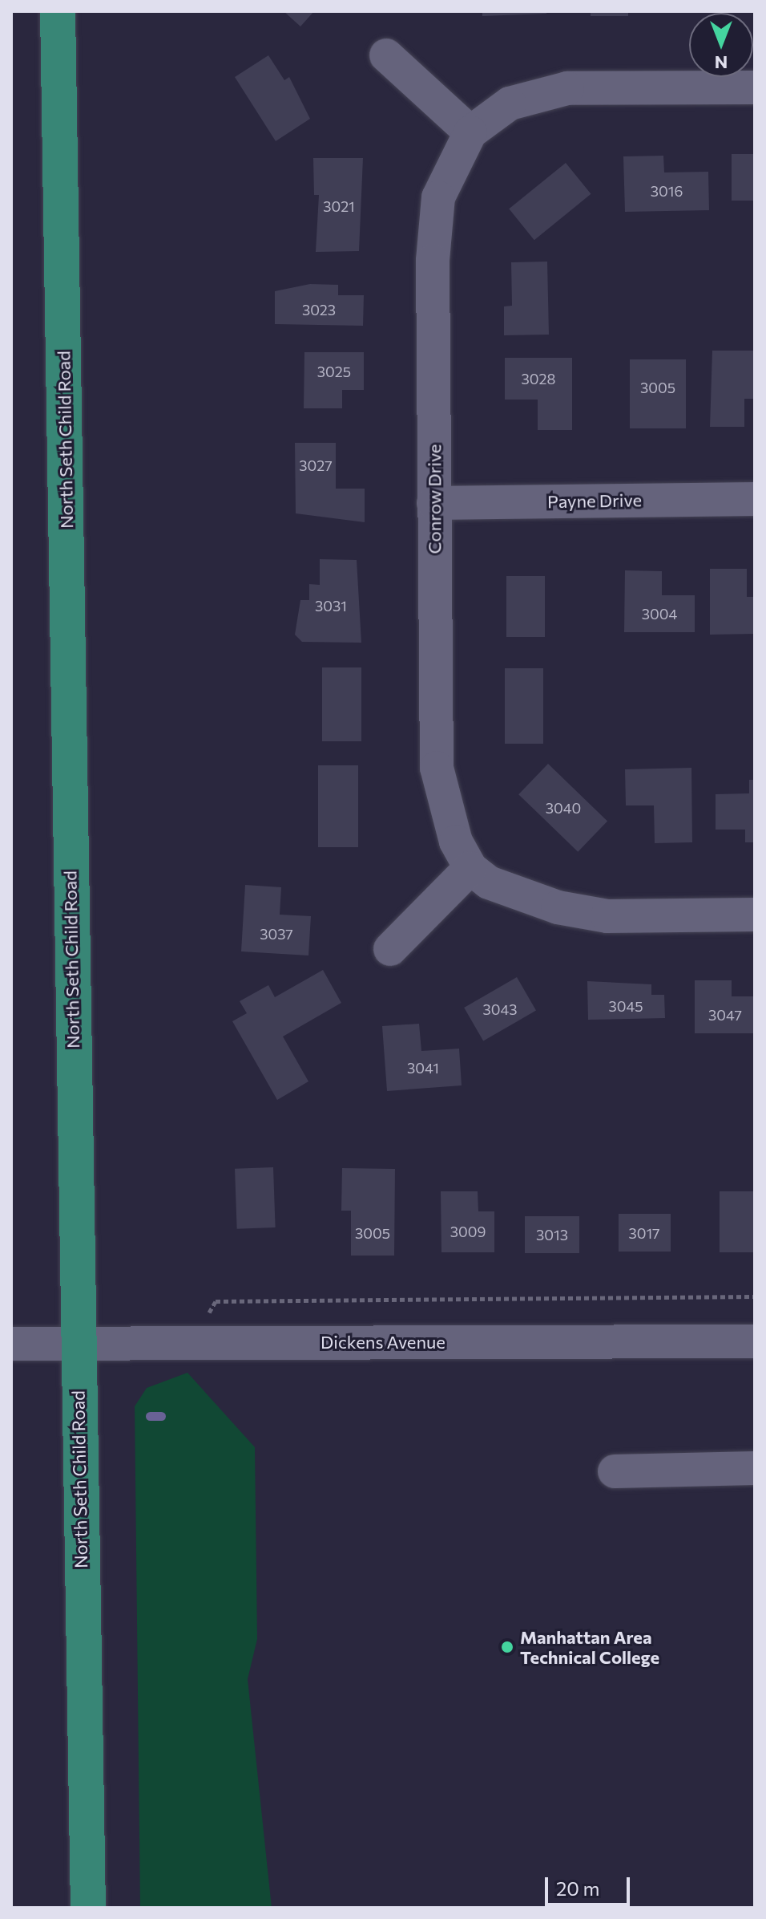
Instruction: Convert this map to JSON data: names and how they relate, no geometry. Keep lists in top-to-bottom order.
{
  "streets": {
    "main road": ["North Seth Child Road"],
    "street": ["Conrow Drive", "Payne Drive", "Dickens Avenue"]
  },
  "crossings": [
    ["North Seth Child Road", "Dickens Avenue"],
    ["Conrow Drive", "Payne Drive"]
  ],
  "places": ["Manhattan Area Technical College"],
  "house_numbers": [
    "3016",
    "3021",
    "3023",
    "3025",
    "3028",
    "3005",
    "3027",
    "3031",
    "3004",
    "3040",
    "3037",
    "3045",
    "3043",
    "3047",
    "3041",
    "3009",
    "3005",
    "3017",
    "3013"
  ],
  "scale_bar": "20 m",
  "north": "bottom"
}
